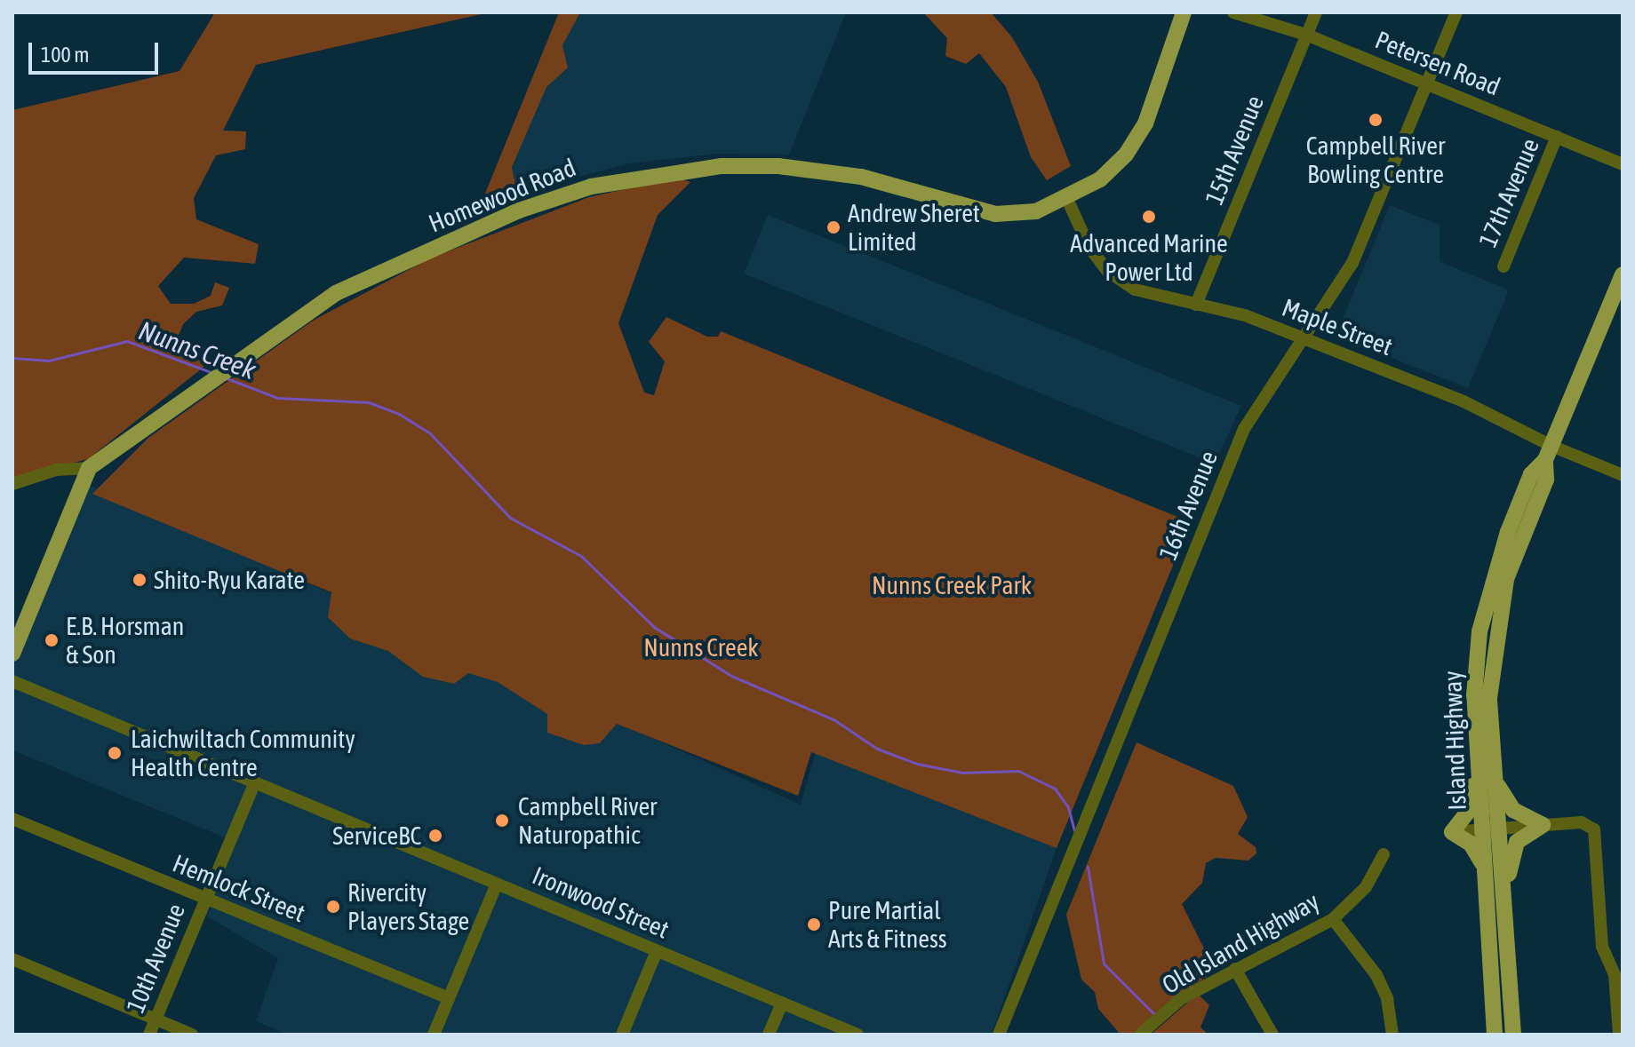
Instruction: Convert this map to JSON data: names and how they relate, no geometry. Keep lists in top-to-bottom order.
{
  "streets": {
    "main road": ["Homewood Road", "Island Highway"],
    "street": [
      "Petersen Road",
      "15th Avenue",
      "17th Avenue",
      "Maple Street",
      "16th Avenue",
      "Hemlock Street",
      "Ironwood Street",
      "Old Island Highway",
      "10th Avenue"
    ]
  },
  "crossings": [
    ["Petersen Road", "15th Avenue"],
    ["Petersen Road", "17th Avenue"],
    ["Petersen Road", "16th Avenue"],
    ["15th Avenue", "Maple Street"],
    ["Homewood Road", "Maple Street"],
    ["Maple Street", "16th Avenue"],
    ["Maple Street", "Island Highway"],
    ["Hemlock Street", "10th Avenue"],
    ["Ironwood Street", "10th Avenue"]
  ],
  "water": ["Nunns Creek"],
  "parks": ["Nunns Creek Park", "Nunns Creek"],
  "places": [
    "Campbell River Bowling Centre",
    "Advanced Marine Power Ltd",
    "Andrew Sheret Limited",
    "Shito-Ryu Karate",
    "E.B. Horsman & Son",
    "Laichwiltach Community Health Centre",
    "Campbell River Naturopathic",
    "ServiceBC",
    "Rivercity Players Stage",
    "Pure Martial Arts & Fitness"
  ],
  "scale_bar": "100 m"
}
